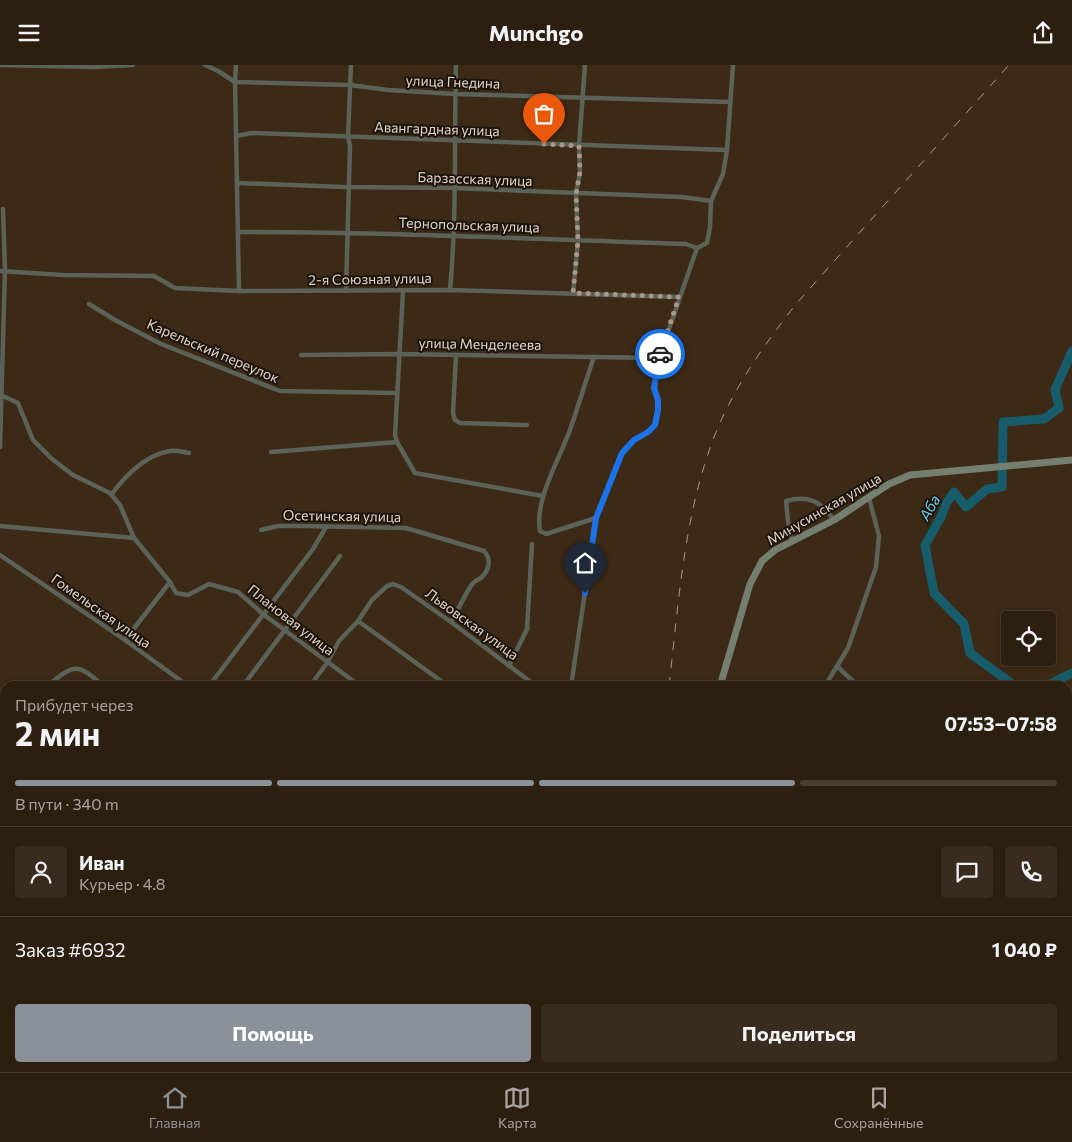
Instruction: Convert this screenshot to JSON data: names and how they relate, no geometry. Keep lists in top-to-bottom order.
{
  "streets": {
    "main road": ["Минусинская улица"],
    "street": [
      "улица Гнедина",
      "Авангардная улица",
      "Барзасская улица",
      "Тернопольская улица",
      "2-я Союзная улица",
      "улица Менделеева",
      "Карельский переулок",
      "Осетинская улица",
      "Гомельская улица",
      "Плановая улица",
      "Львовская улица"
    ]
  },
  "crossings": [
    ["Осетинская улица", "Львовская улица"]
  ],
  "water": ["Аба"],
  "page": {
    "header": "Munchgo",
    "heading": ["2 мин", "Прибудет через", "07:53–07:58"],
    "panel": [
      "Иван",
      "Курьер · 4.8",
      "Заказ #6932",
      "1 040 ₽"
    ],
    "bar": "В пути · 340 m",
    "buttons": ["Помощь", "Поделиться"],
    "tabs": ["Главная", "Карта", "Сохранённые"]
  }
}
